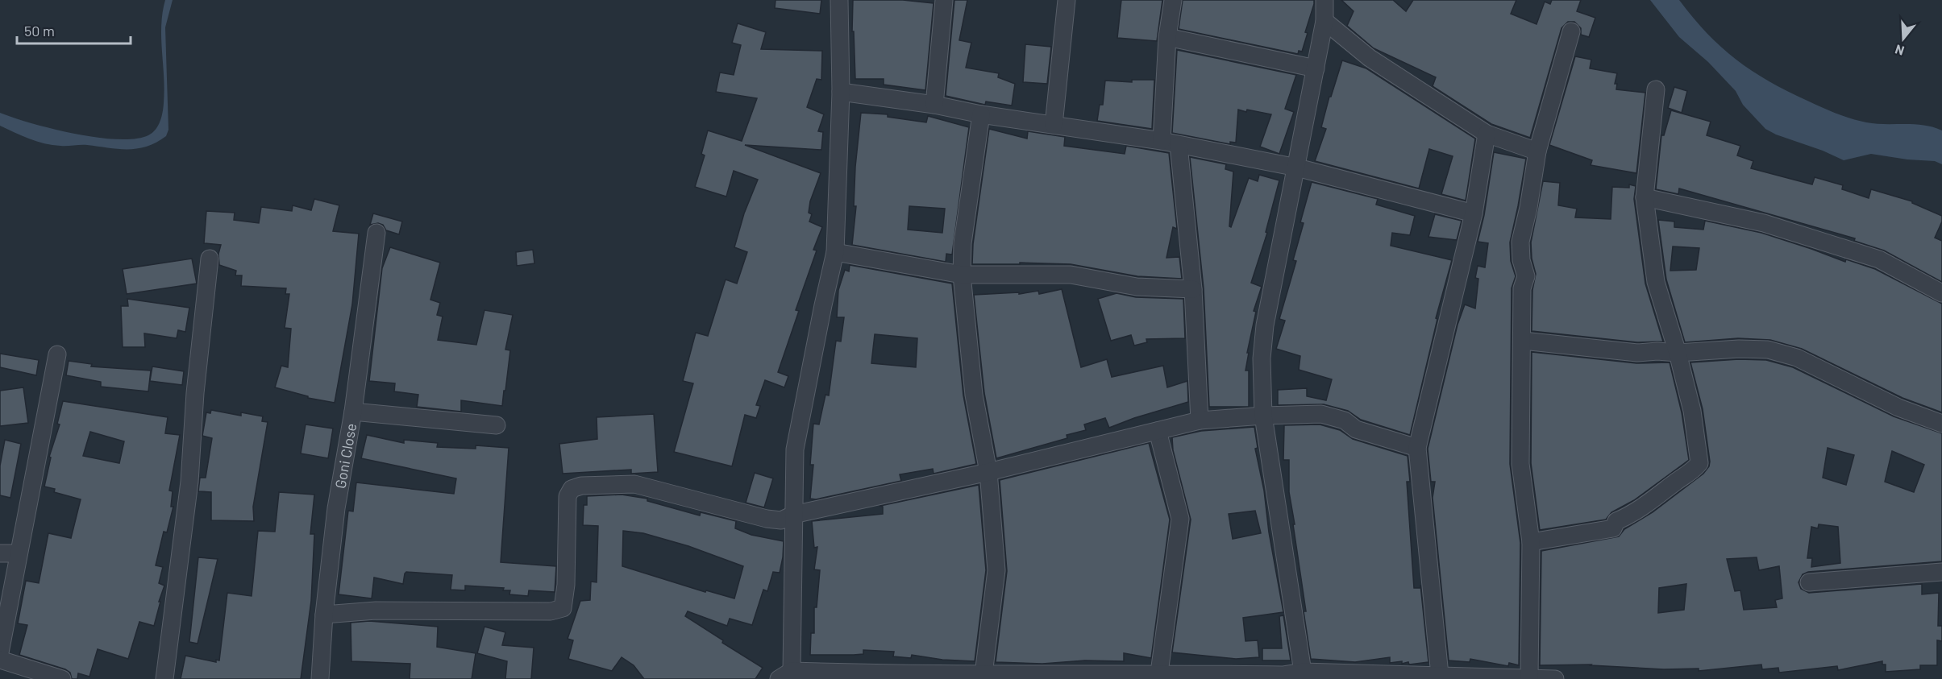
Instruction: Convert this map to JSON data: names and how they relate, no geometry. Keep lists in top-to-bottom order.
{
  "streets": {
    "street": ["Goni Close"]
  },
  "scale_bar": "50 m",
  "north": "bottom"
}
